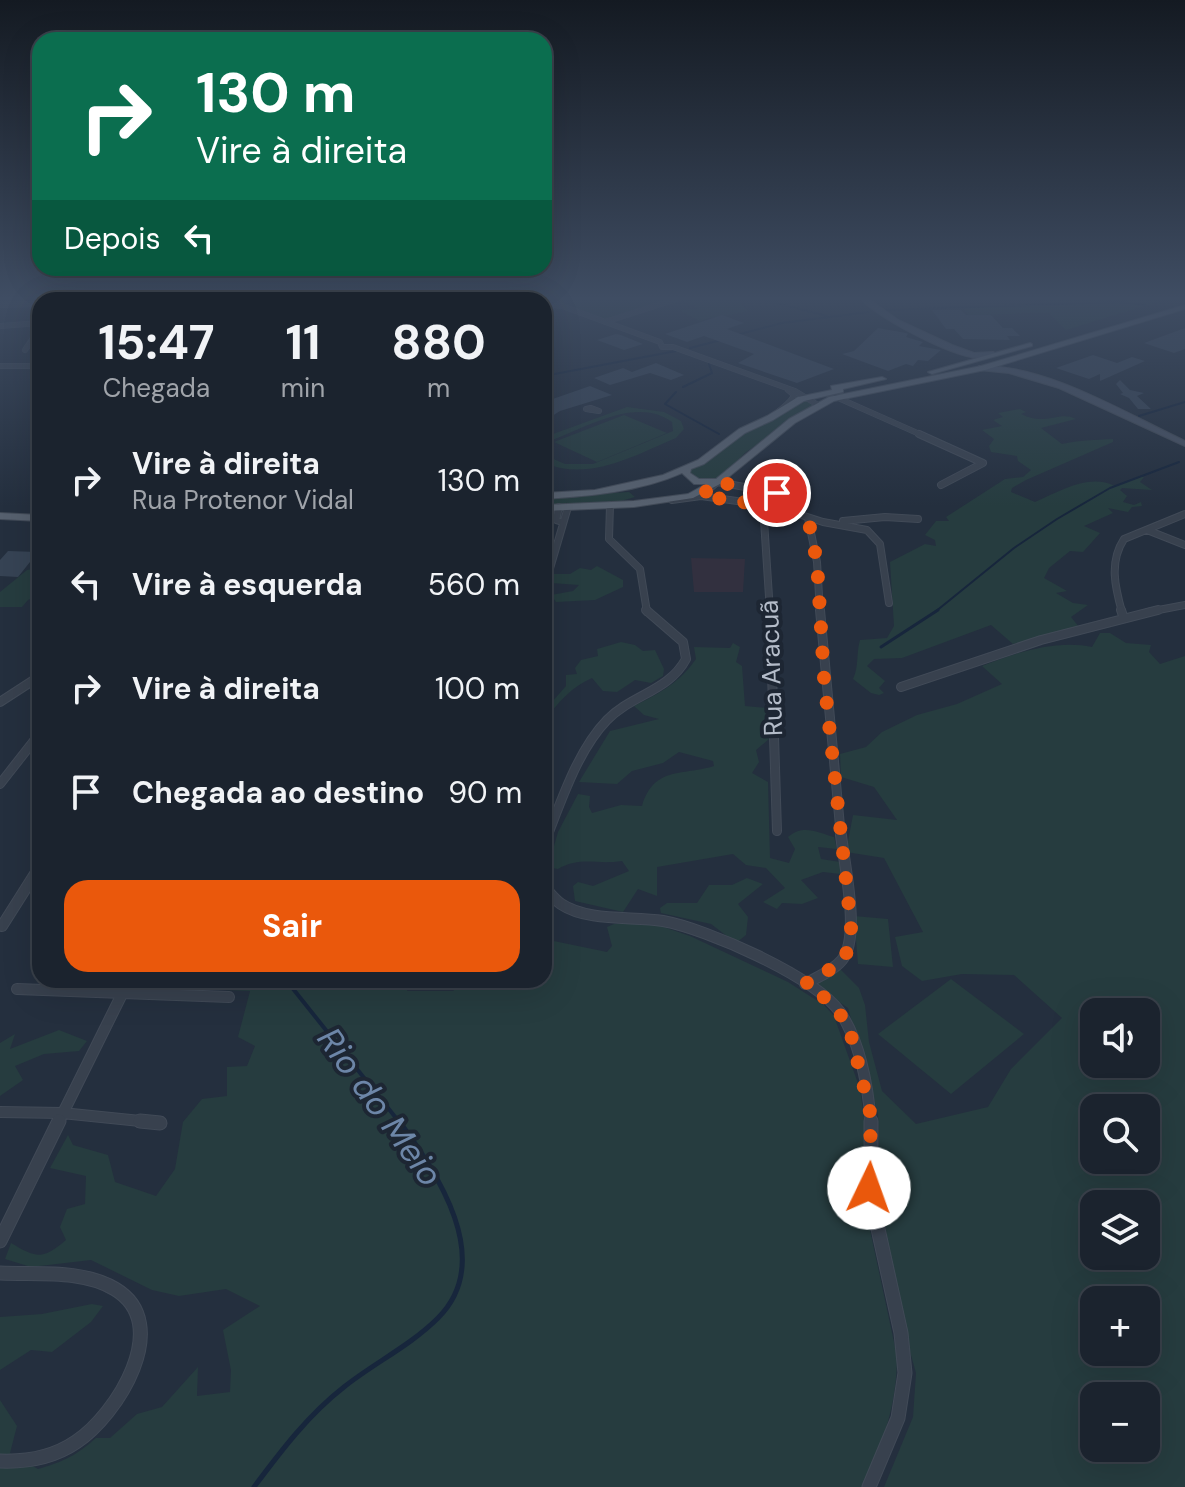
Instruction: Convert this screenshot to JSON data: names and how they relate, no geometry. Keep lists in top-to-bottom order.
{
  "streets": {
    "street": ["Rua Aracuã"]
  },
  "water": ["Rio do Meio"],
  "page": {
    "turn": ["130 m", "Vire à direita"],
    "then": "Depois",
    "eta": [
      "15:47",
      "Chegada",
      "11",
      "min",
      "880",
      "m"
    ],
    "list": [
      {
        "name": "Vire à direita",
        "note": "Rua Protenor Vidal",
        "value": "130 m"
      },
      {
        "name": "Vire à esquerda",
        "value": "560 m"
      },
      {
        "name": "Vire à direita",
        "value": "100 m"
      },
      {
        "name": "Chegada ao destino",
        "value": "90 m"
      }
    ],
    "buttons": "Sair",
    "map_buttons": ["+", "−"]
  }
}
